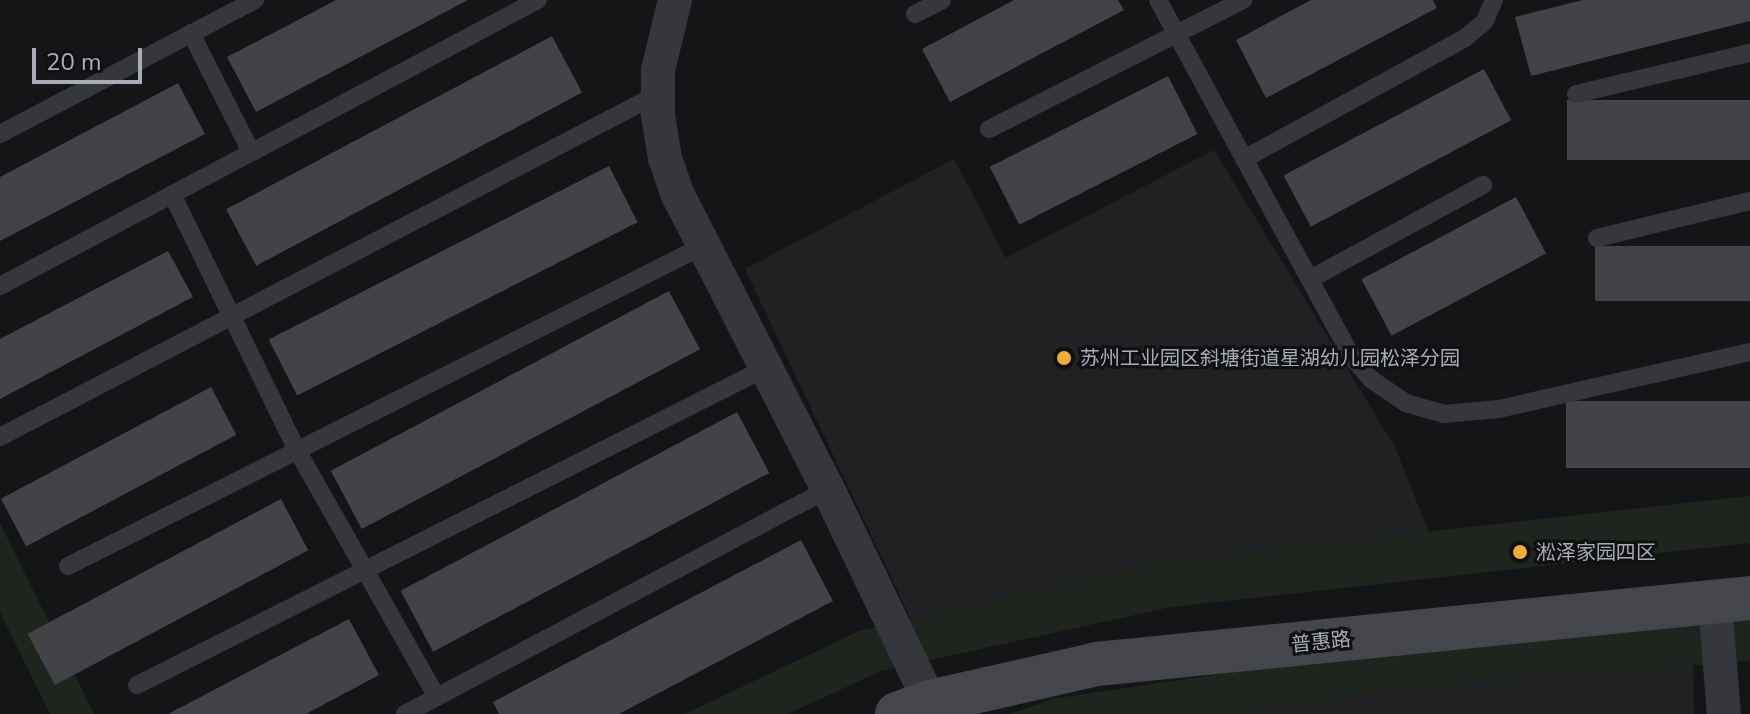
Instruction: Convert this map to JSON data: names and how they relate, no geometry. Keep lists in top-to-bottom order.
{
  "streets": {
    "main road": ["普惠路"]
  },
  "places": ["苏州工业园区斜塘街道星湖幼儿园松泽分园", "淞泽家园四区"],
  "scale_bar": "20 m"
}
